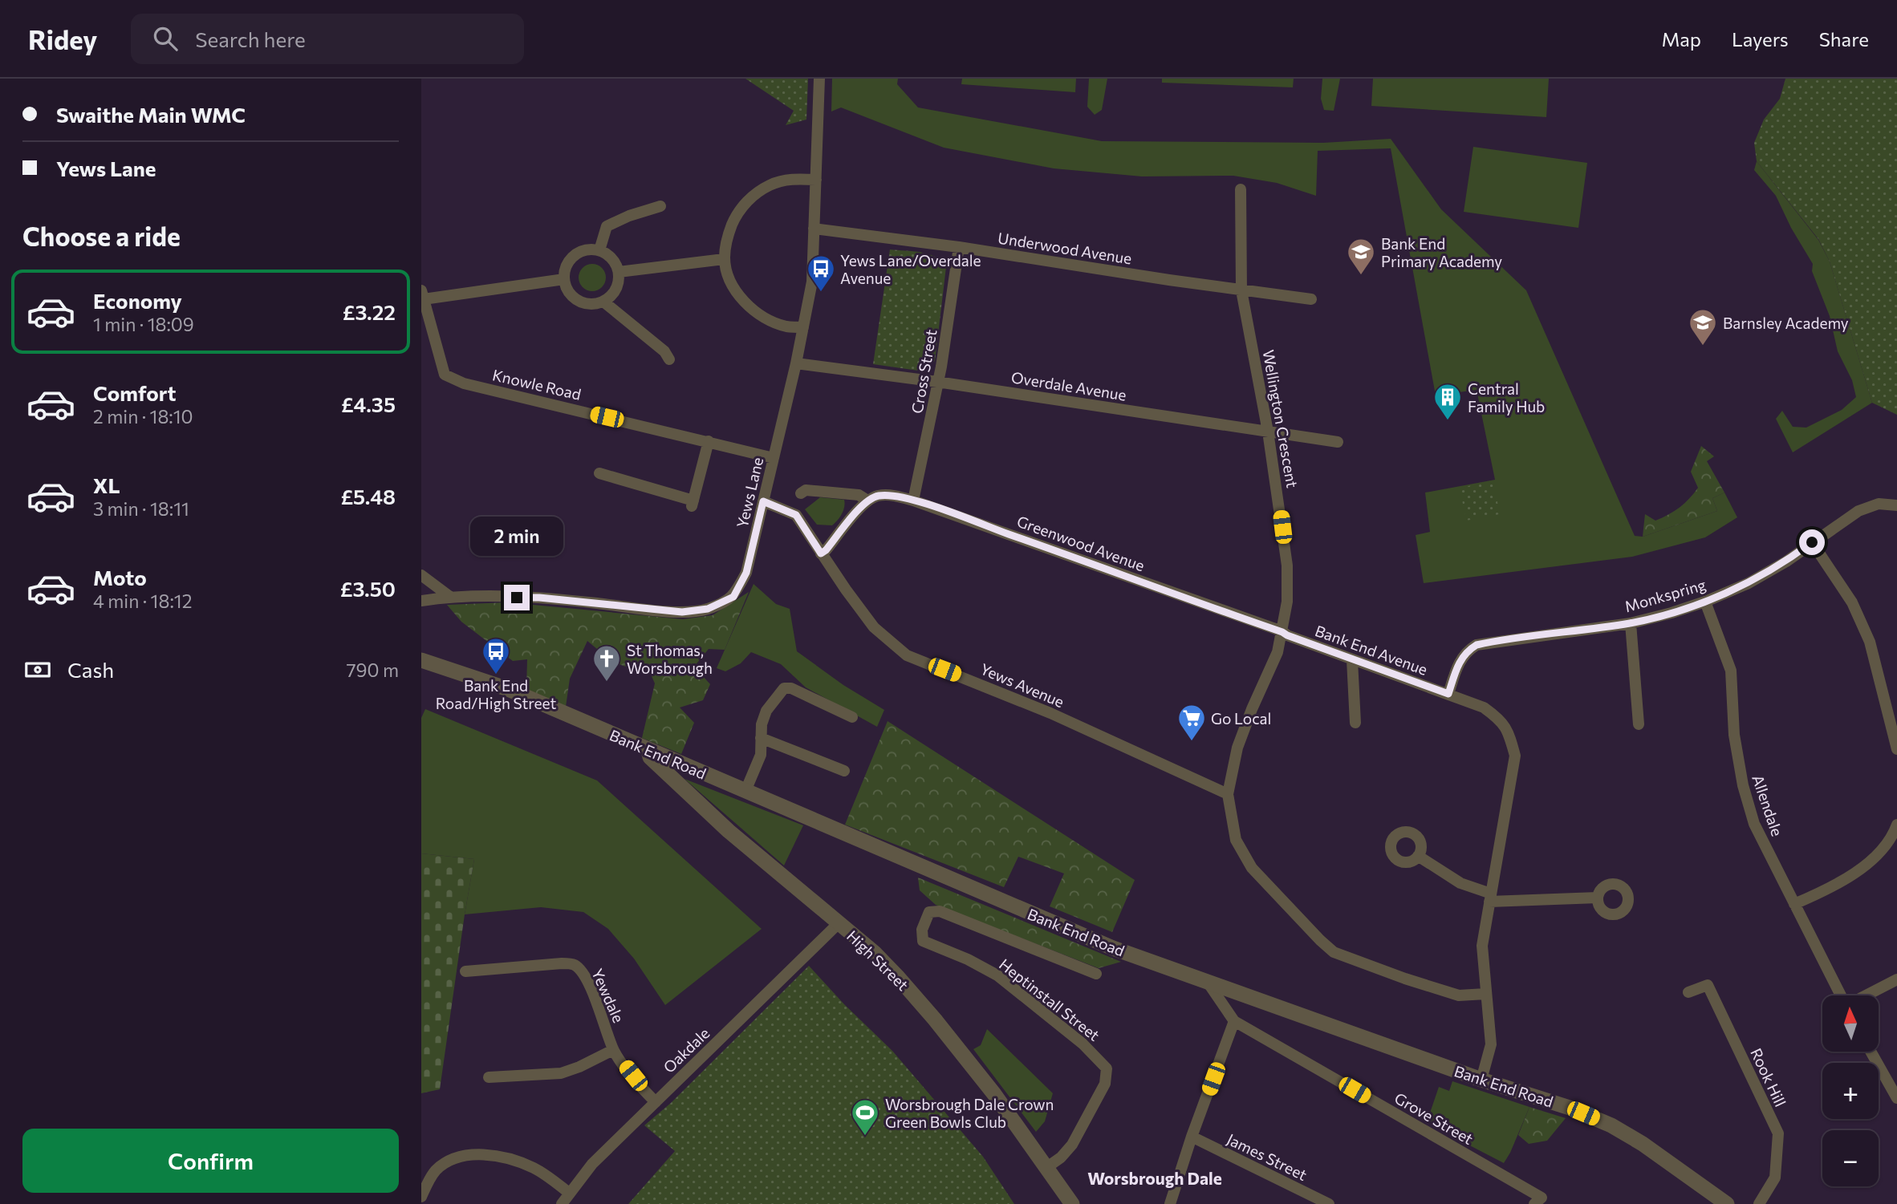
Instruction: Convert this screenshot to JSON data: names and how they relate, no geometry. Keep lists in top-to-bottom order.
{
  "streets": {
    "street": [
      "Underwood Avenue",
      "Cross Street",
      "Knowle Road",
      "Overdale Avenue",
      "Wellington Crescent",
      "Yews Lane",
      "Greenwood Avenue",
      "Monkspring",
      "Bank End Avenue",
      "Yews Avenue",
      "Bank End Road",
      "Allendale",
      "High Street",
      "Yewdale",
      "Heptinstall Street",
      "Oakdale",
      "Rook Hill",
      "Grove Street",
      "James Street"
    ]
  },
  "crossings": [
    ["Underwood Avenue", "Cross Street"],
    ["Underwood Avenue", "Wellington Crescent"],
    ["Underwood Avenue", "Yews Lane"],
    ["Cross Street", "Overdale Avenue"],
    ["Cross Street", "Greenwood Avenue"],
    ["Knowle Road", "Yews Lane"],
    ["Overdale Avenue", "Wellington Crescent"],
    ["Overdale Avenue", "Yews Lane"],
    ["Wellington Crescent", "Greenwood Avenue"],
    ["Wellington Crescent", "Bank End Avenue"],
    ["Wellington Crescent", "Yews Avenue"],
    ["Yews Lane", "Yews Avenue"],
    ["Greenwood Avenue", "Bank End Avenue"],
    ["Monkspring", "Bank End Avenue"],
    ["Monkspring", "Allendale"],
    ["Bank End Avenue", "Bank End Road"],
    ["Bank End Road", "High Street"],
    ["Bank End Road", "Grove Street"],
    ["High Street", "Heptinstall Street"],
    ["High Street", "Oakdale"],
    ["Yewdale", "Oakdale"]
  ],
  "districts": ["Worsbrough Dale"],
  "places": {
    "school or university": ["Bank End Primary Academy", "Barnsley Academy"],
    "bus stop": ["Yews Lane/Overdale Avenue", "Bank End Road/High Street"],
    "building": ["Central Family Hub"],
    "church": ["St Thomas, Worsbrough"],
    "supermarket": ["Go Local"],
    "sports": ["Worsbrough Dale Crown Green Bowls Club"]
  },
  "north": "top",
  "page": {
    "header": "Ridey",
    "search": "Search here",
    "nav": ["Map", "Layers", "Share"],
    "banner": ["Swaithe Main WMC", "Yews Lane"],
    "heading": "Choose a ride",
    "list": [
      {
        "name": "Economy",
        "note": "1 min · 18:09",
        "value": "£3.22"
      },
      {
        "name": "Comfort",
        "note": "2 min · 18:10",
        "value": "£4.35"
      },
      {
        "name": "XL",
        "note": "3 min · 18:11",
        "value": "£5.48"
      },
      {
        "name": "Moto",
        "note": "4 min · 18:12",
        "value": "£3.50"
      }
    ],
    "bubble": "2 min",
    "pay": ["Cash", "790 m"],
    "map_buttons": ["+", "−"],
    "buttons": "Confirm"
  }
}
